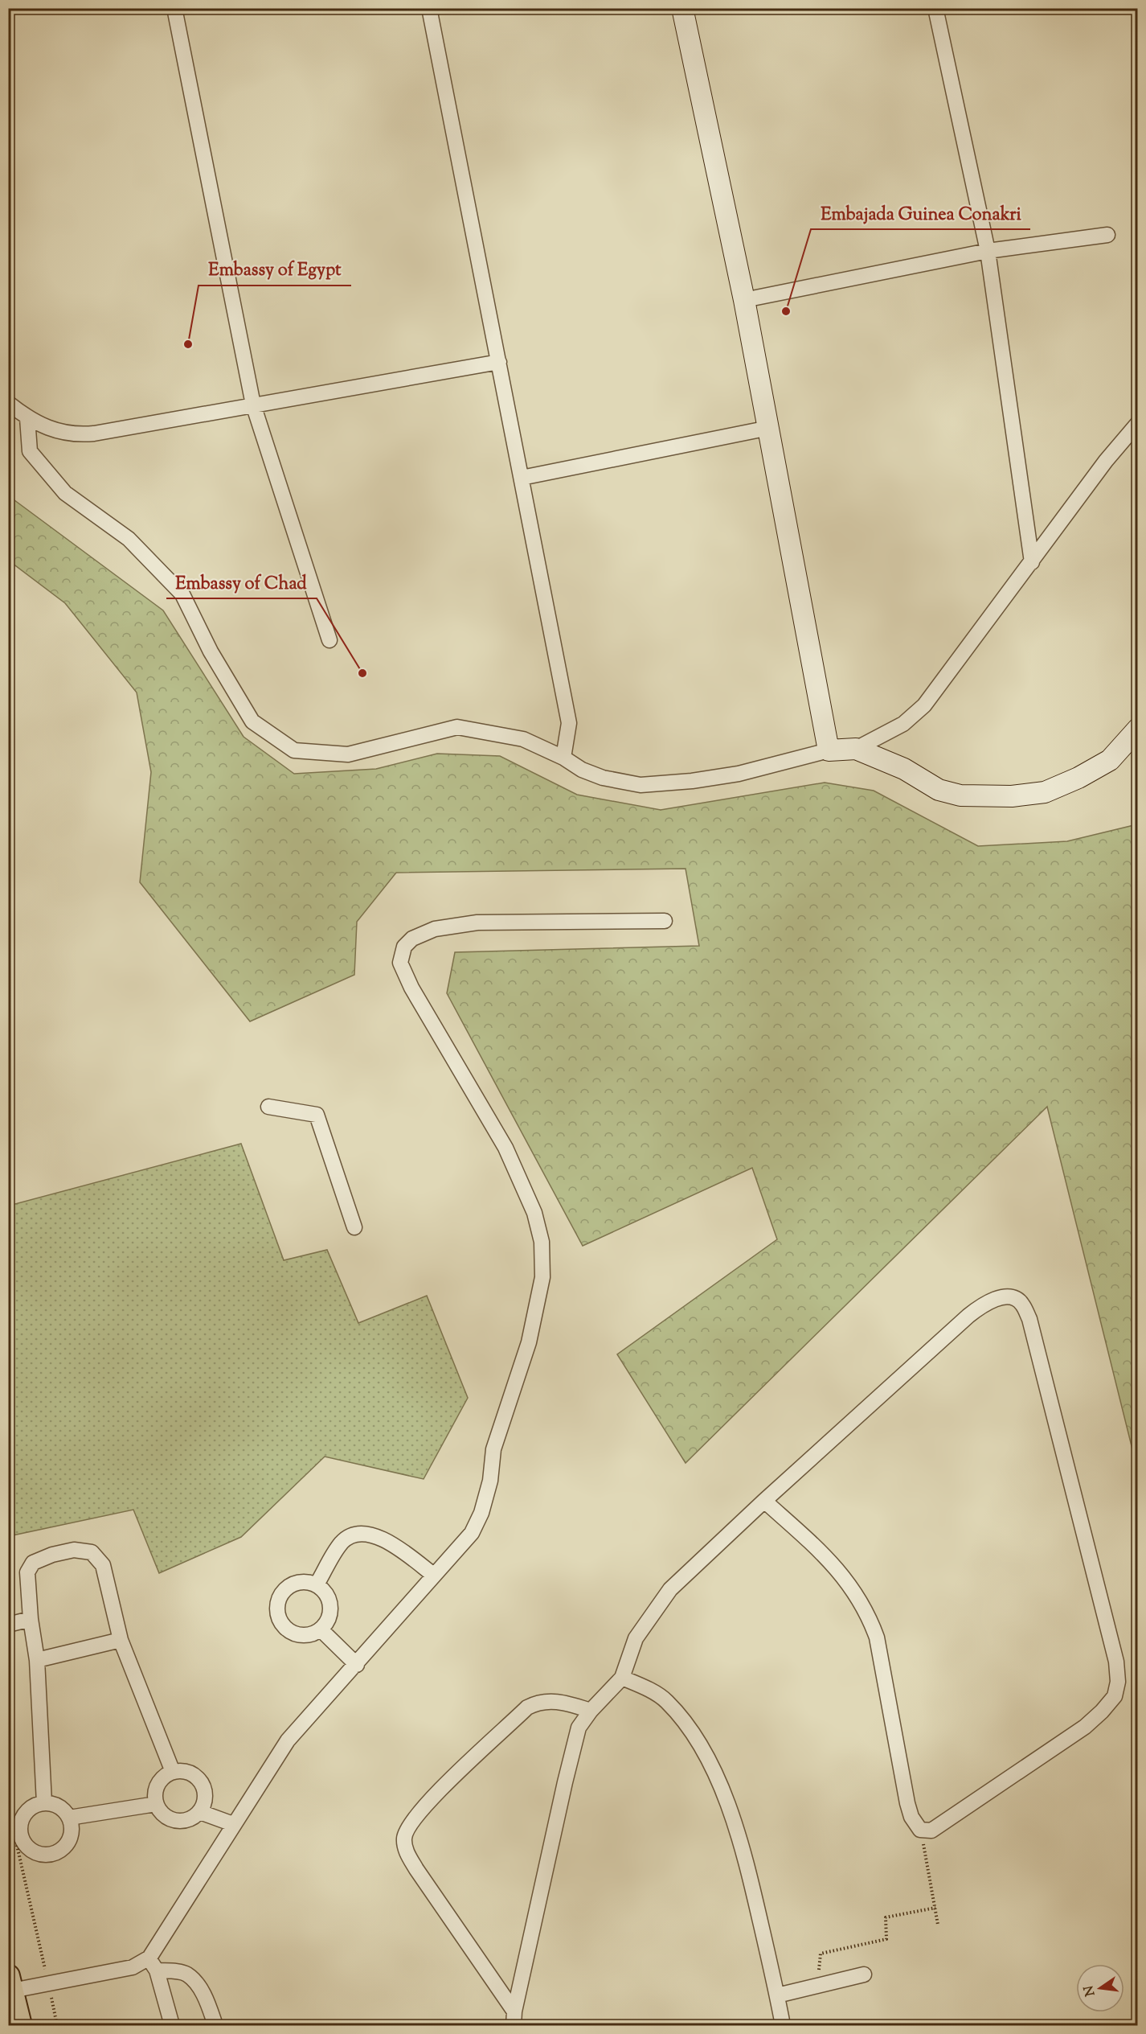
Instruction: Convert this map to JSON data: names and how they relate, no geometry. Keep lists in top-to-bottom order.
{
  "places": ["Embajada Guinea Conakri", "Embassy of Egypt", "Embassy of Chad"],
  "north": "left"
}
